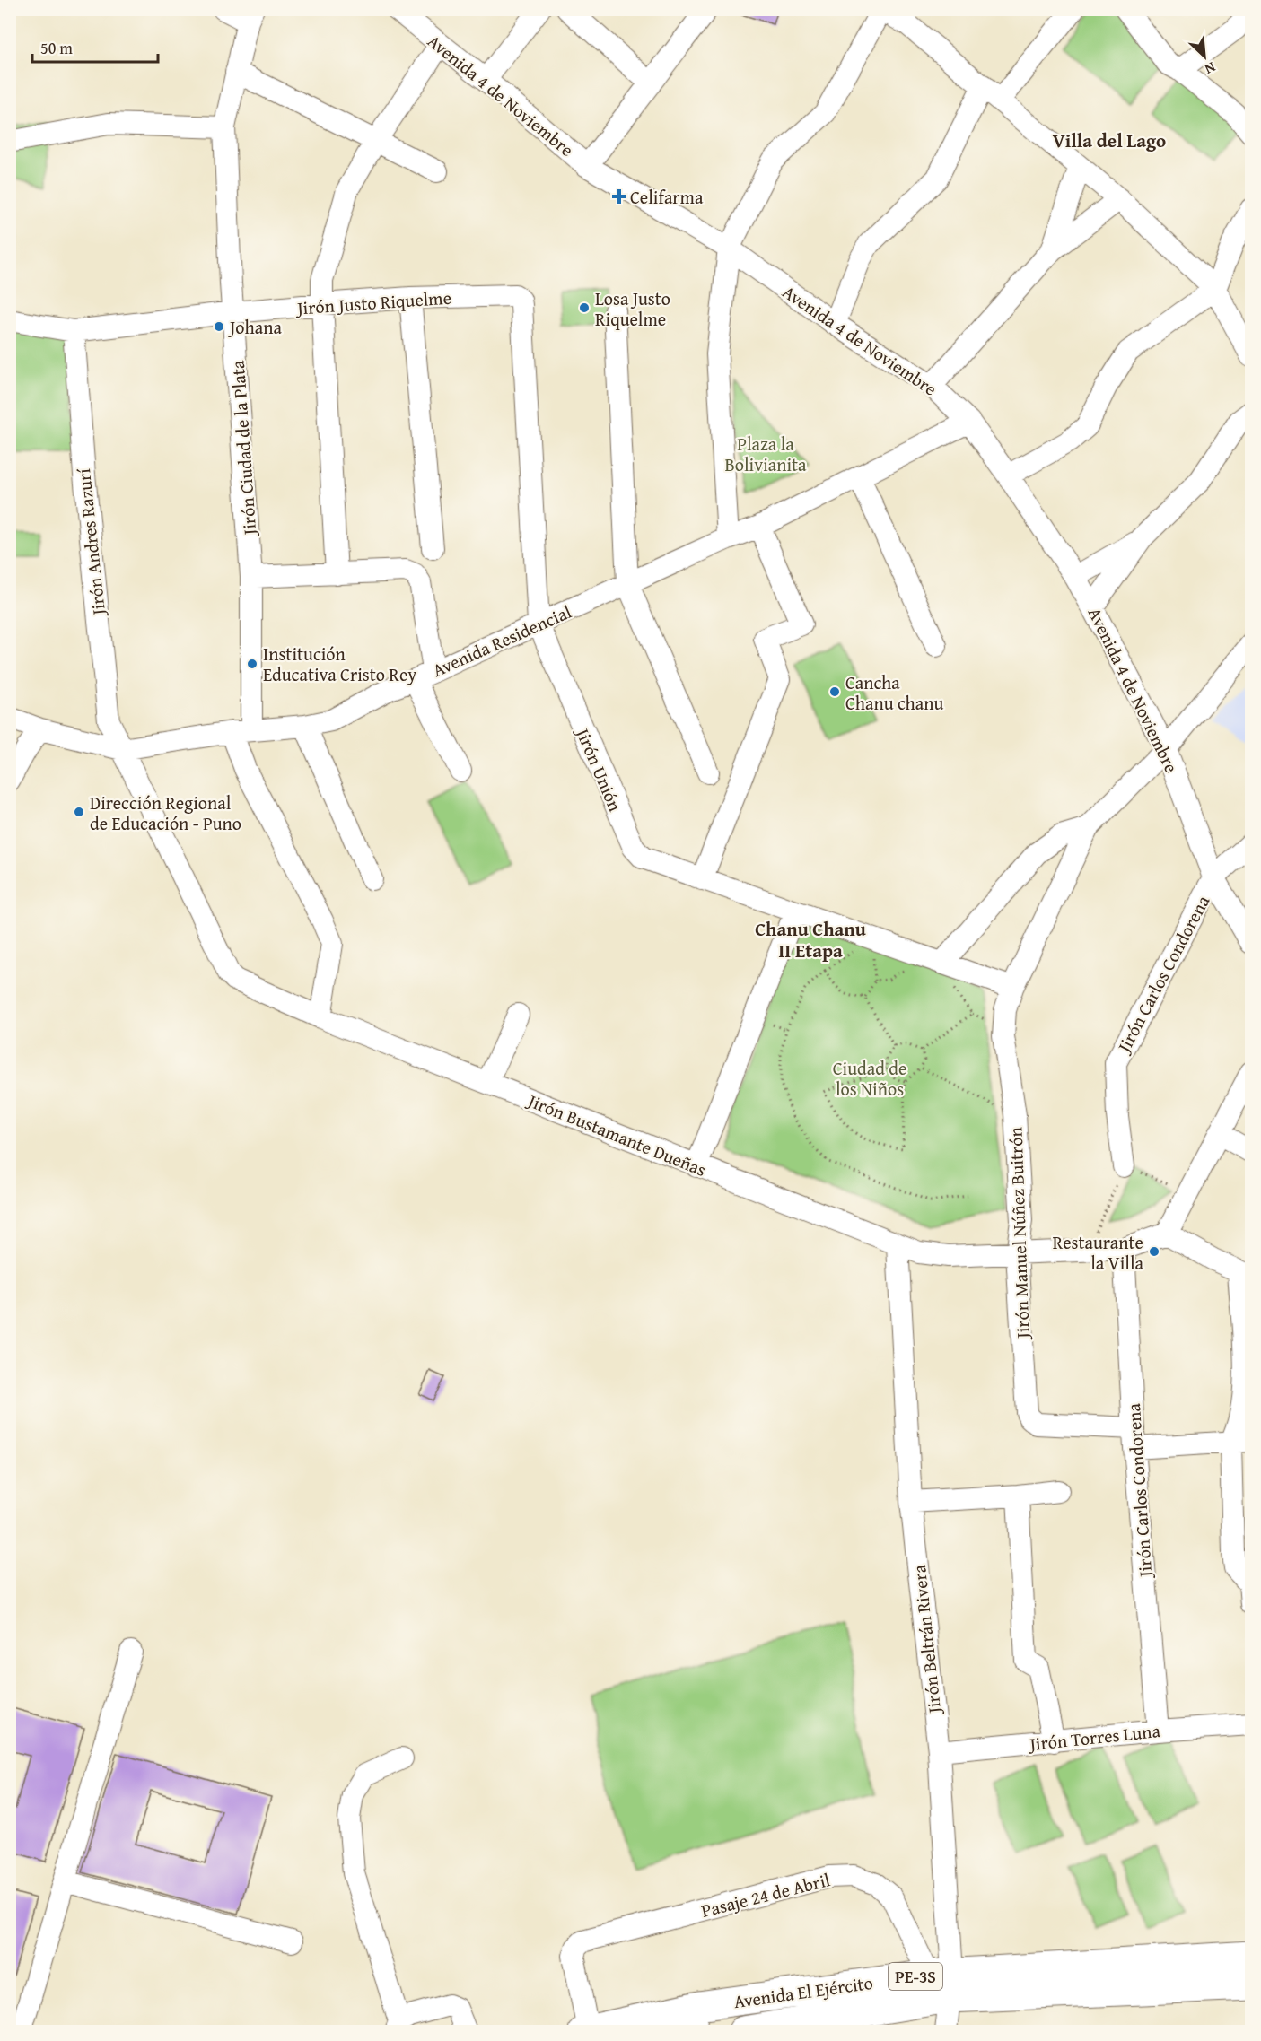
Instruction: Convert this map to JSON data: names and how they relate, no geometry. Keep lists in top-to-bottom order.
{
  "streets": {
    "highway": ["PE-3S", "Avenida El Ejército"],
    "street": [
      "Avenida 4 de Noviembre",
      "Jirón Justo Riquelme",
      "Jirón Ciudad de la Plata",
      "Jirón Andres Razurí",
      "Avenida Residencial",
      "Jirón Unión",
      "Jirón Carlos Condorena",
      "Jirón Bustamante Dueñas",
      "Jirón Manuel Núñez Buitrón",
      "Jirón Beltrán Rivera",
      "Jirón Torres Luna",
      "Pasaje 24 de Abril"
    ]
  },
  "crossings": [
    ["Avenida 4 de Noviembre", "Avenida Residencial"],
    ["Avenida 4 de Noviembre", "Jirón Carlos Condorena"],
    ["Avenida 4 de Noviembre", "Jirón Manuel Núñez Buitrón"],
    ["Jirón Justo Riquelme", "Jirón Ciudad de la Plata"],
    ["Jirón Justo Riquelme", "Jirón Andres Razurí"],
    ["Jirón Justo Riquelme", "Jirón Unión"],
    ["Jirón Ciudad de la Plata", "Avenida Residencial"],
    ["Jirón Andres Razurí", "Avenida Residencial"],
    ["Jirón Andres Razurí", "Jirón Bustamante Dueñas"],
    ["Avenida Residencial", "Jirón Unión"],
    ["Avenida Residencial", "Jirón Bustamante Dueñas"],
    ["Jirón Unión", "Jirón Manuel Núñez Buitrón"],
    ["Jirón Carlos Condorena", "Jirón Bustamante Dueñas"],
    ["Jirón Carlos Condorena", "Jirón Manuel Núñez Buitrón"],
    ["Jirón Carlos Condorena", "Jirón Torres Luna"],
    ["Jirón Bustamante Dueñas", "Jirón Manuel Núñez Buitrón"],
    ["Jirón Bustamante Dueñas", "Jirón Beltrán Rivera"],
    ["Jirón Beltrán Rivera", "Jirón Torres Luna"],
    ["Jirón Beltrán Rivera", "Pasaje 24 de Abril"],
    ["Jirón Beltrán Rivera", "Avenida El Ejército"],
    ["Pasaje 24 de Abril", "Avenida El Ejército"]
  ],
  "districts": ["Villa del Lago", "Chanu Chanu II Etapa"],
  "parks": ["Plaza la Bolivianita", "Ciudad de los Niños"],
  "places": {
    "health": ["Celifarma"],
    "other": [
      "Losa Justo Riquelme",
      "Johana",
      "Institución Educativa Cristo Rey",
      "Cancha Chanu chanu",
      "Dirección Regional de Educación - Puno",
      "Restaurante la Villa"
    ]
  },
  "scale_bar": "50 m",
  "north": "bottom right"
}
